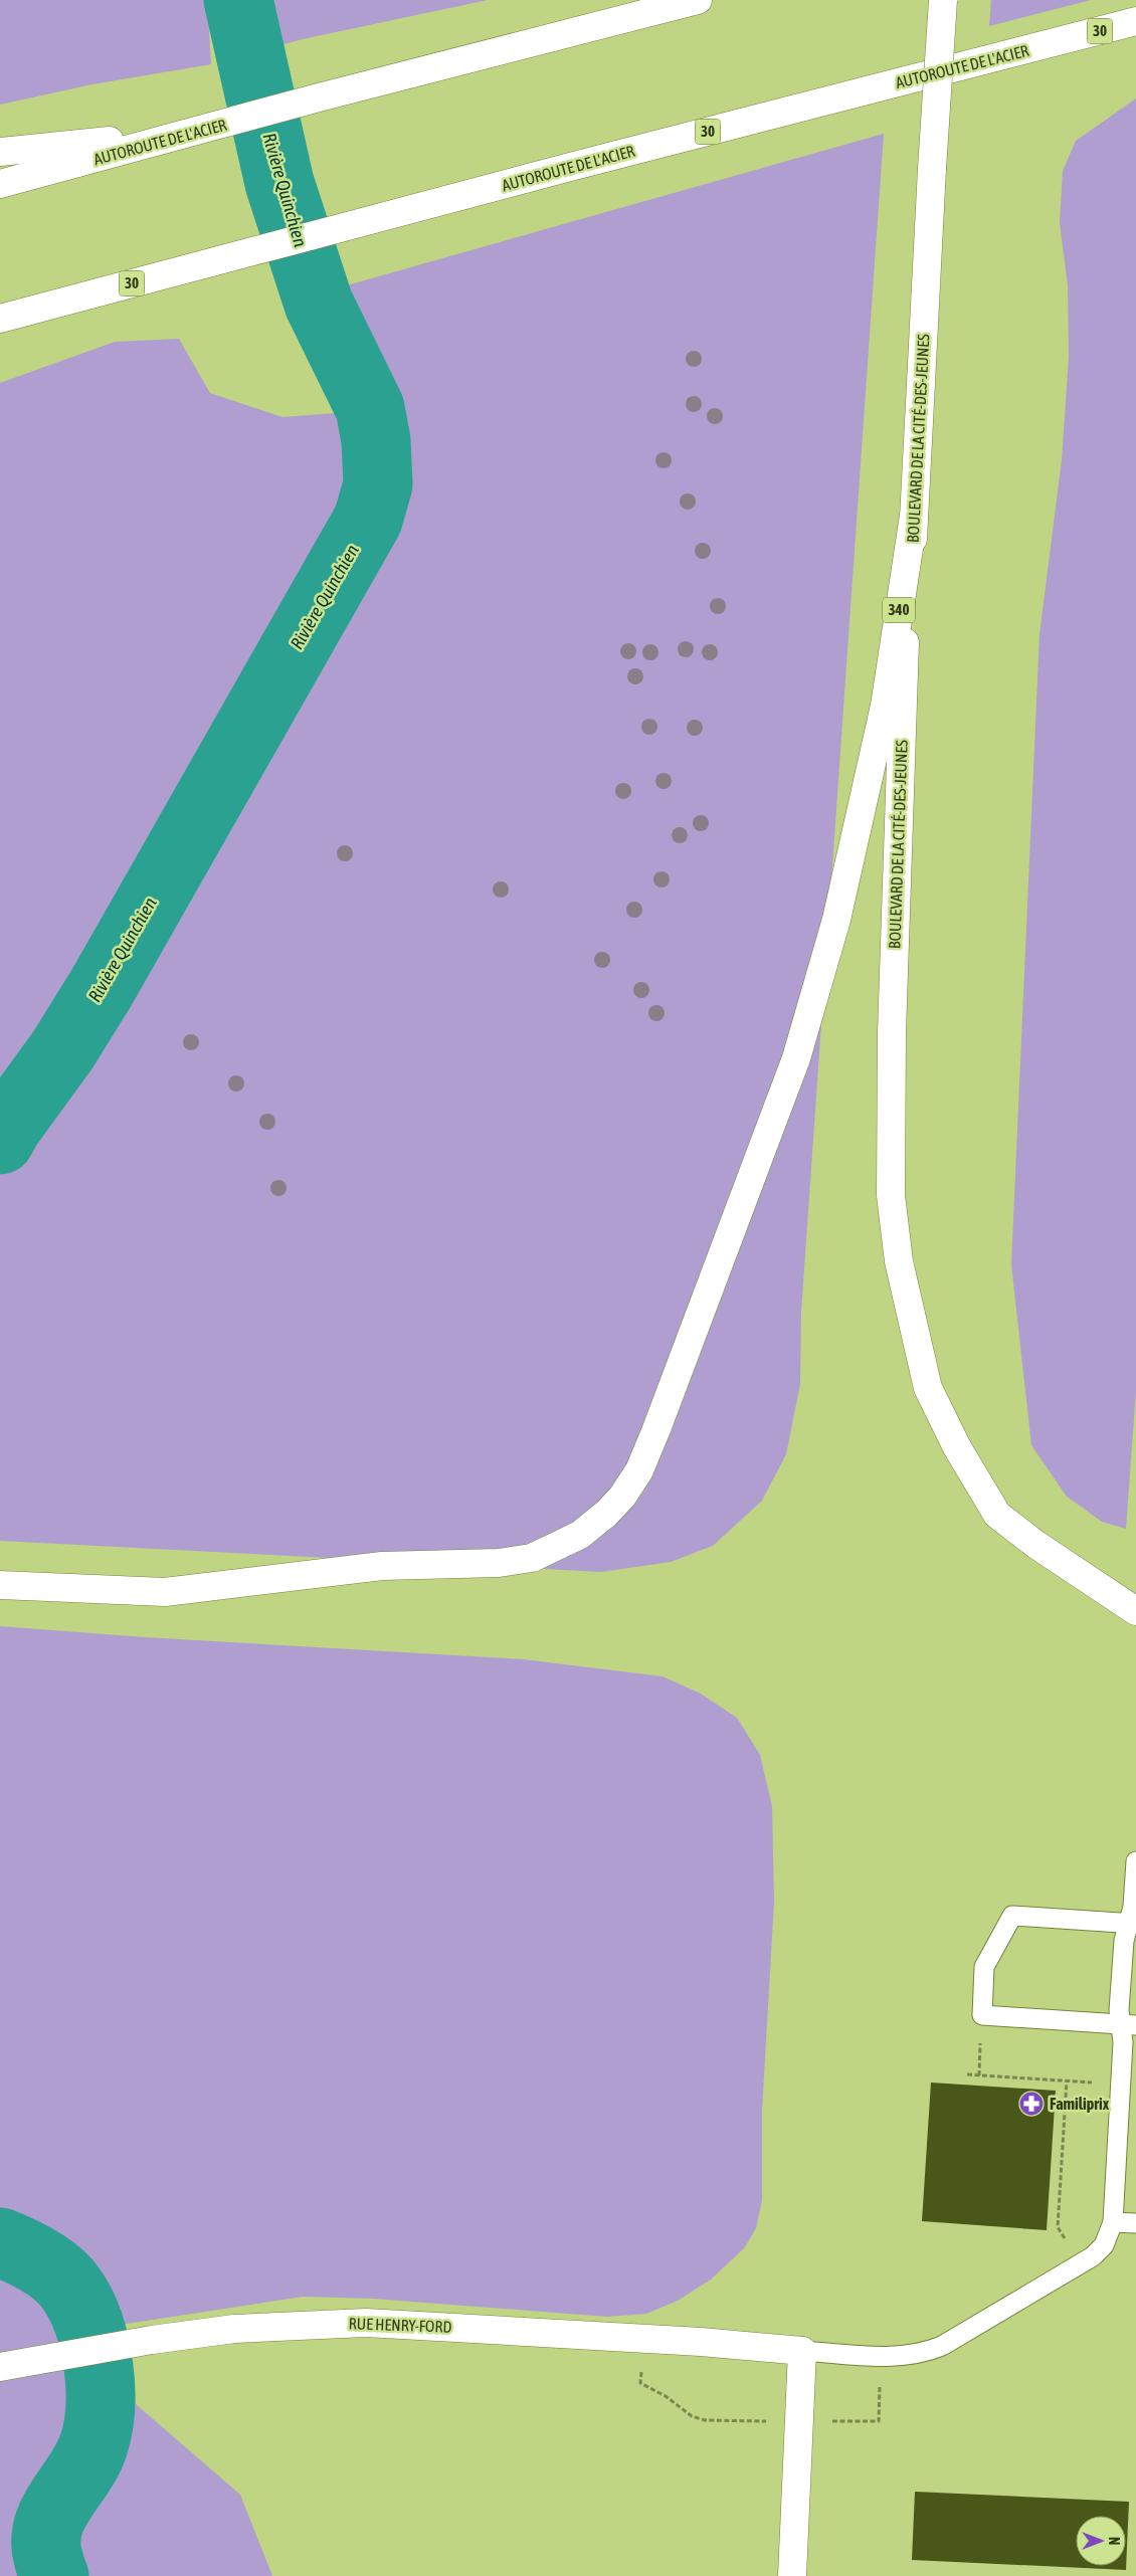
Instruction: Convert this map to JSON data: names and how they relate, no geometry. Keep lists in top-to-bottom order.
{
  "streets": {
    "main road": [
      "30",
      "AUTOROUTE DE L'ACIER",
      "BOULEVARD DE LA CITÉ-DES-JEUNES",
      "340",
      "RUE HENRY-FORD"
    ]
  },
  "crossings": [
    ["BOULEVARD DE LA CITÉ-DES-JEUNES", "340"]
  ],
  "water": ["Rivière Quinchien"],
  "places": {
    "pharmacy": ["Familiprix"]
  },
  "north": "right"
}
